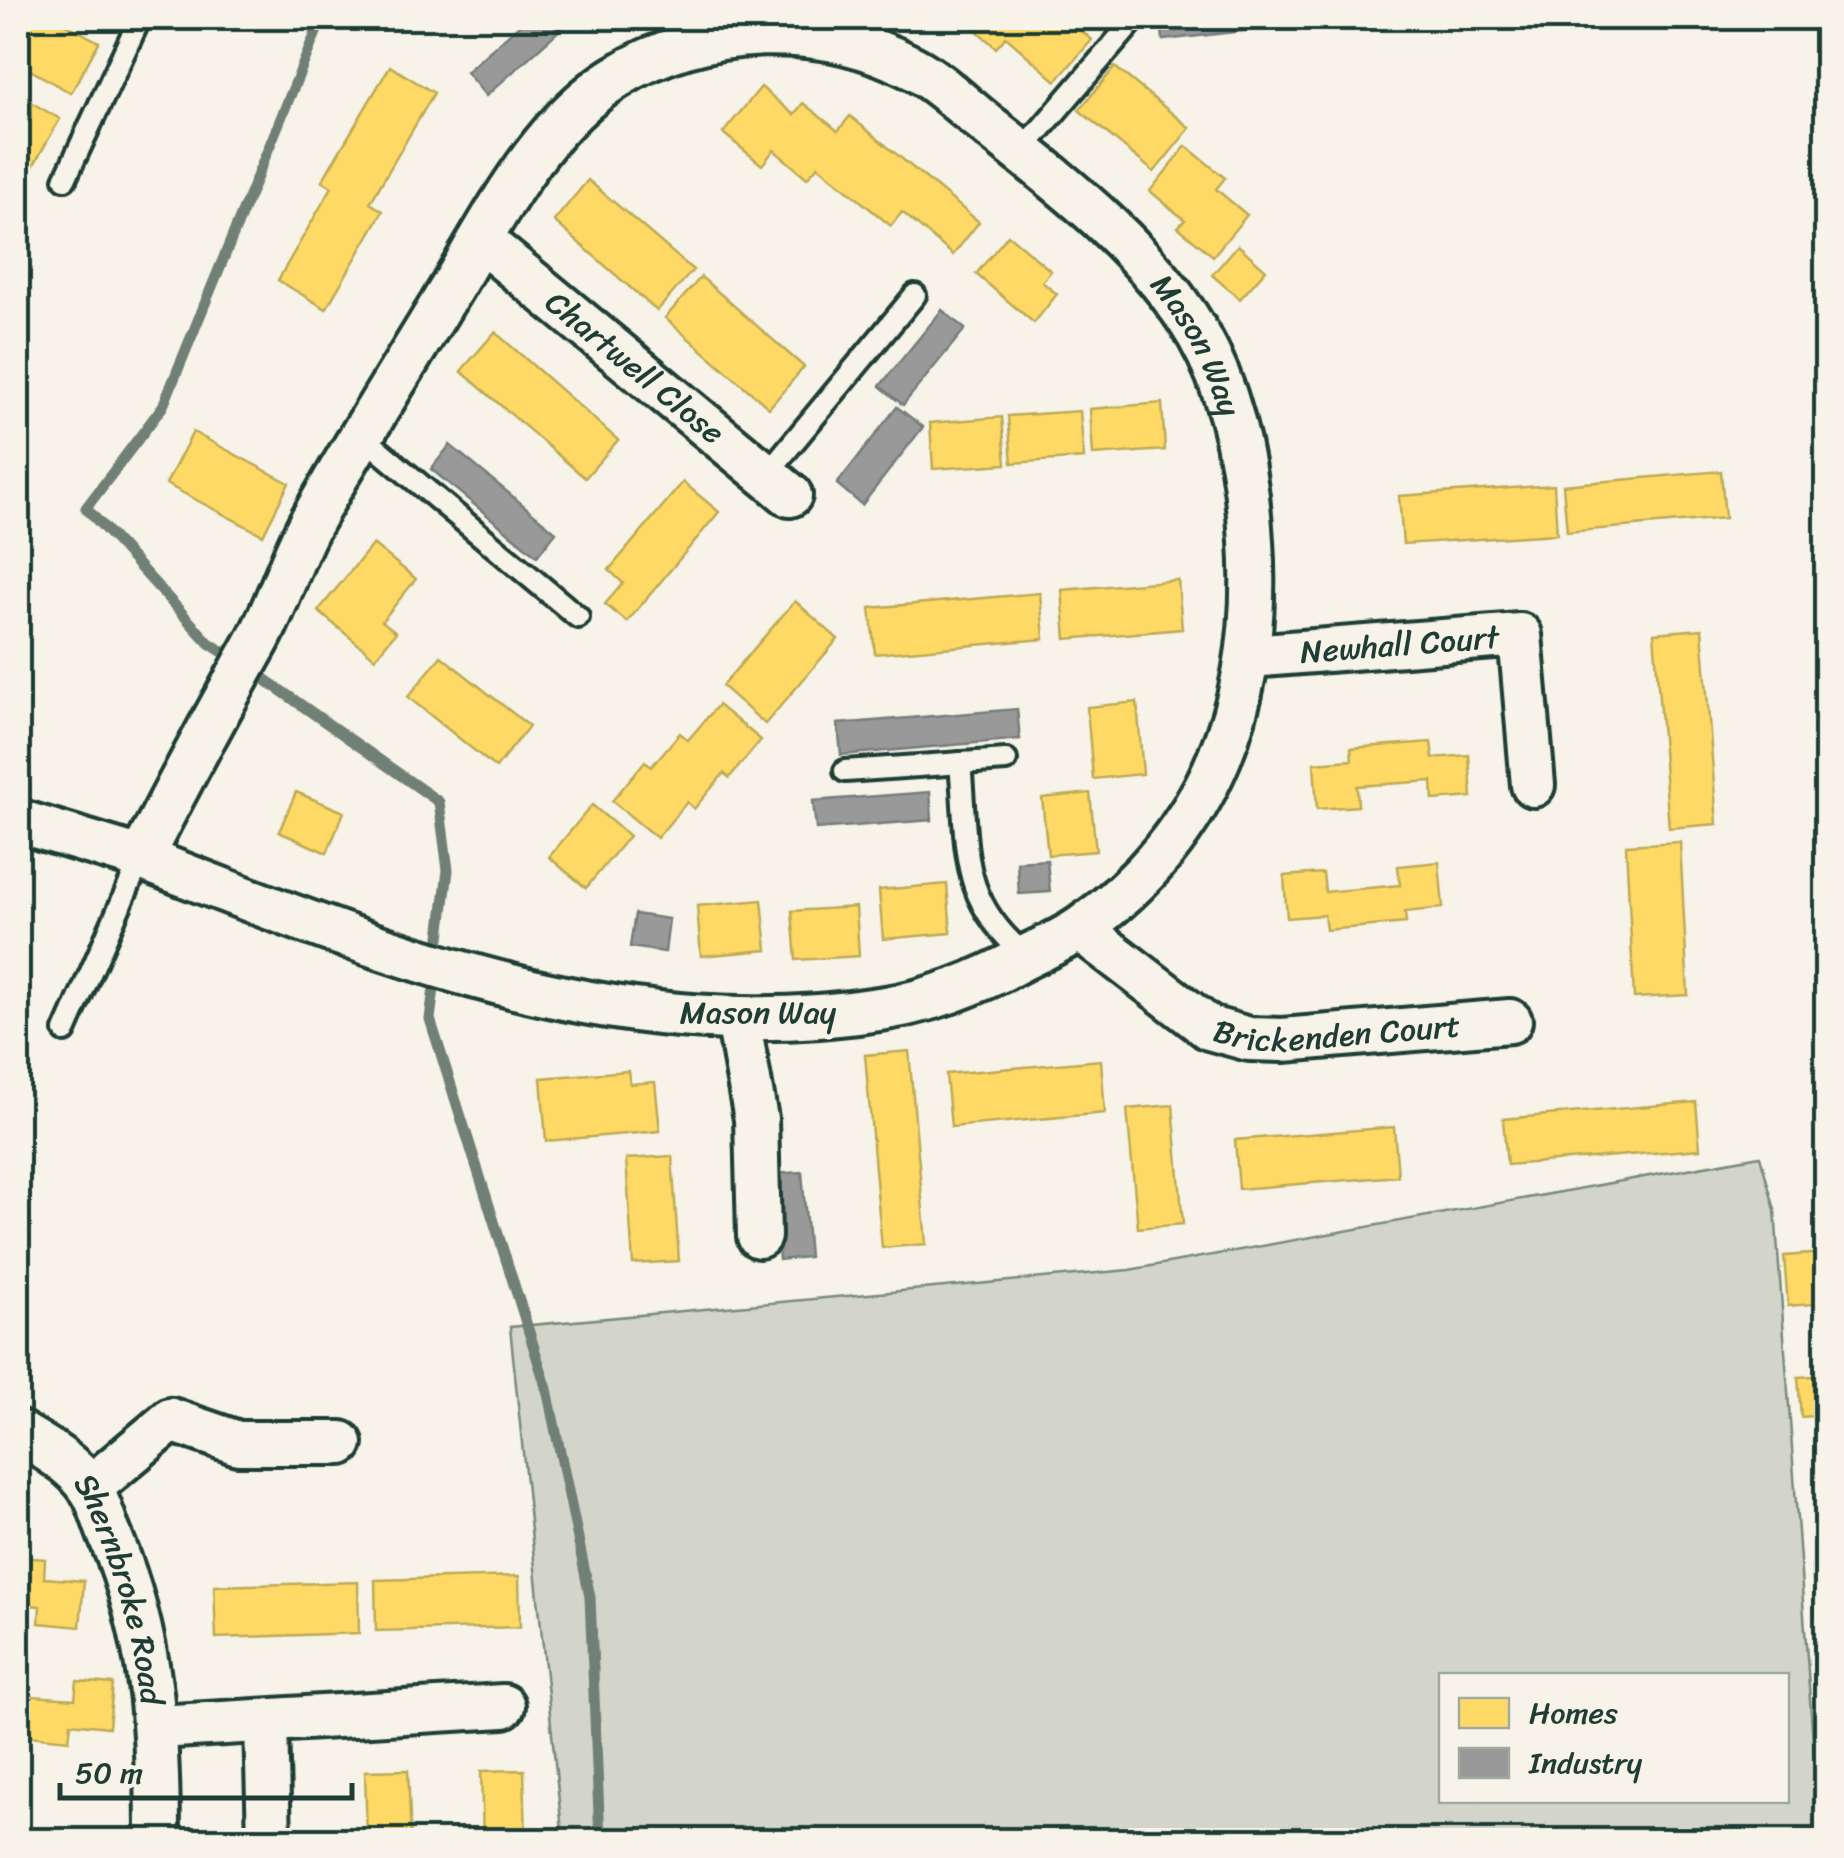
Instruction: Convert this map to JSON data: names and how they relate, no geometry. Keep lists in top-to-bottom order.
{
  "streets": {
    "street": [
      "Mason Way",
      "Chartwell Close",
      "Newhall Court",
      "Brickenden Court",
      "Shernbroke Road"
    ]
  },
  "crossings": [
    ["Mason Way", "Chartwell Close"],
    ["Mason Way", "Newhall Court"],
    ["Mason Way", "Brickenden Court"]
  ],
  "legend": ["Homes", "Industry"],
  "scale_bar": "50 m"
}
